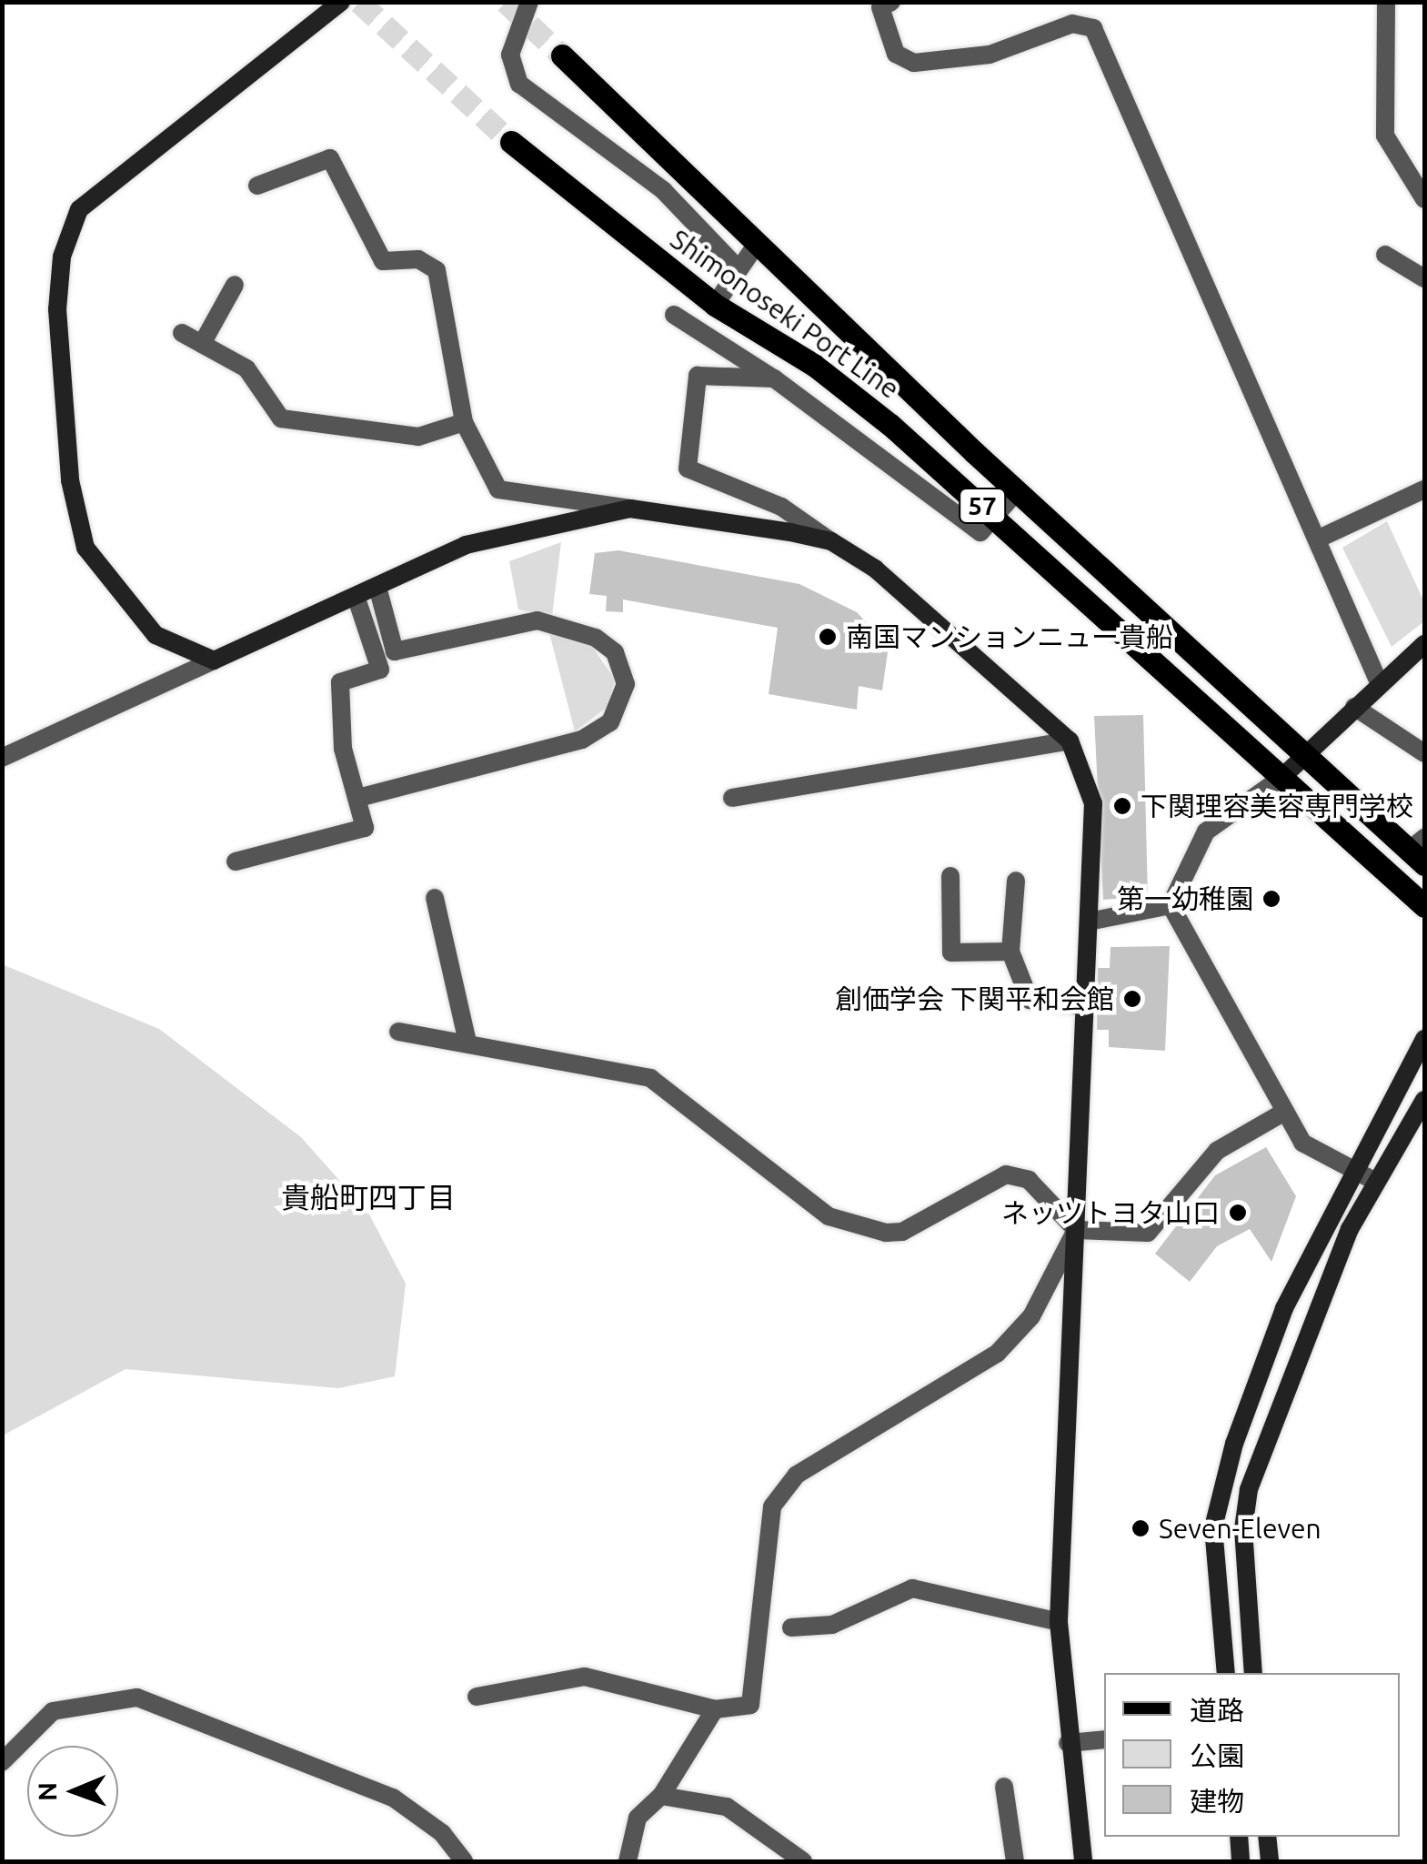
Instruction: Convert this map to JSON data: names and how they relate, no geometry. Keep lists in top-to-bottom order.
{
  "streets": {
    "main road": ["Shimonoseki Port Line", "57"]
  },
  "districts": ["貴船町四丁目"],
  "places": [
    "南国マンションニュー貴船",
    "下関理容美容専門学校",
    "第一幼稚園",
    "創価学会 下関平和会館",
    "ネッツトヨタ山口",
    "Seven-Eleven"
  ],
  "legend": ["道路", "公園", "建物"],
  "north": "left"
}
